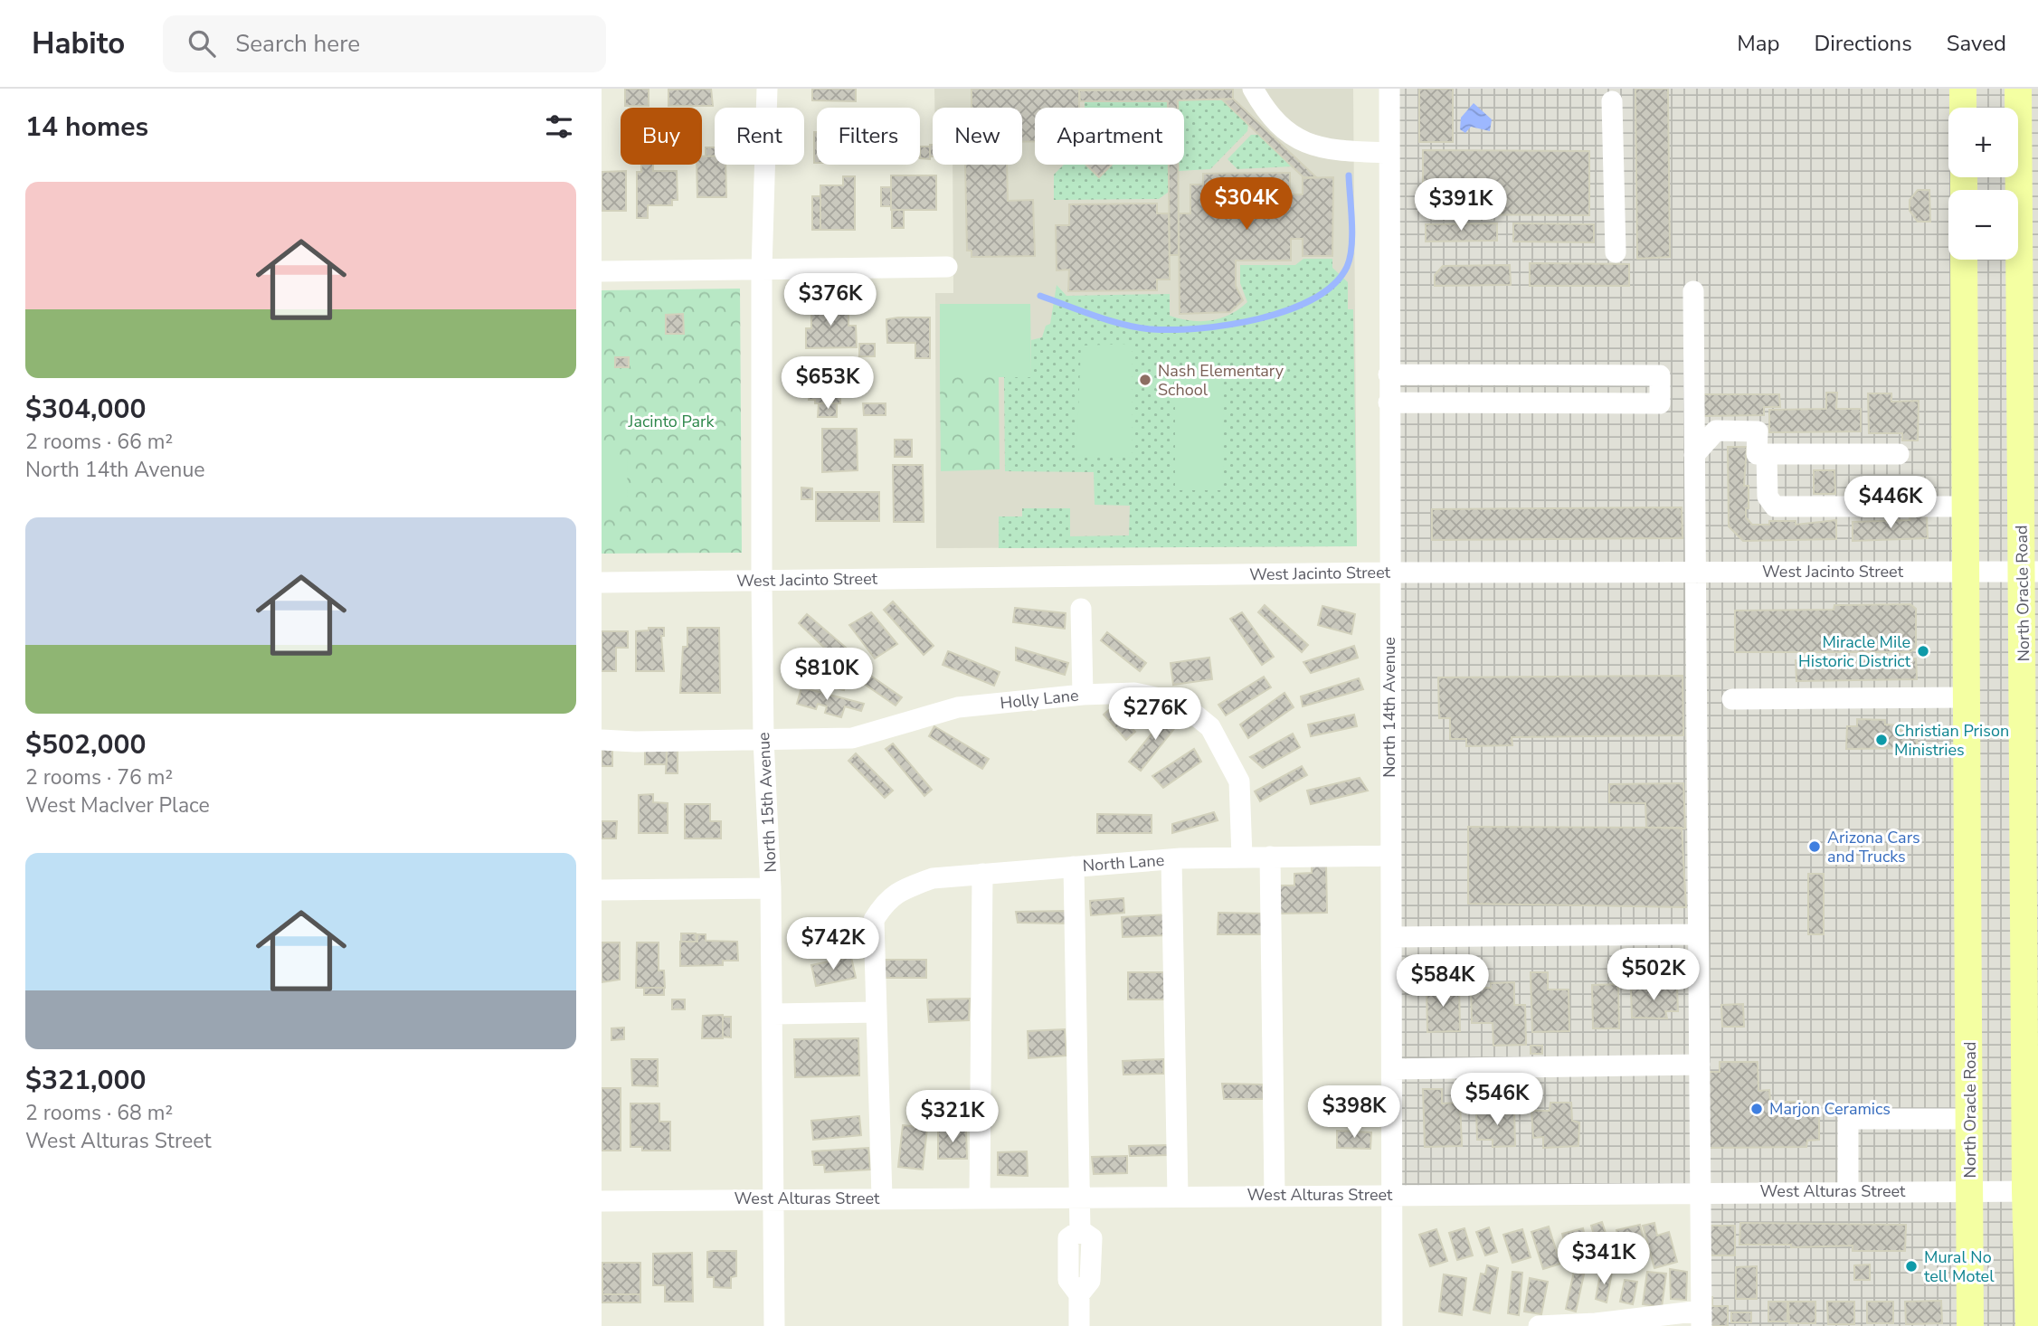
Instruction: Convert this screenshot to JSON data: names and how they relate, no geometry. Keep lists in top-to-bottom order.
{
  "streets": {
    "main road": ["North Oracle Road"],
    "street": [
      "West Jacinto Street",
      "Holly Lane",
      "North 14th Avenue",
      "North 15th Avenue",
      "North Lane",
      "West Alturas Street"
    ]
  },
  "crossings": [
    ["West Jacinto Street", "North Oracle Road"],
    ["West Jacinto Street", "North 14th Avenue"],
    ["West Jacinto Street", "North 15th Avenue"],
    ["North Oracle Road", "West Alturas Street"],
    ["Holly Lane", "North 15th Avenue"],
    ["Holly Lane", "North Lane"],
    ["North 14th Avenue", "North Lane"],
    ["North 14th Avenue", "West Alturas Street"],
    ["North 15th Avenue", "West Alturas Street"]
  ],
  "parks": ["Jacinto Park"],
  "places": [
    "Nash Elementary School",
    "Miracle Mile Historic District",
    "Christian Prison Ministries",
    "Arizona Cars and Trucks",
    "Marjon Ceramics",
    "Mural No tell Motel"
  ],
  "page": {
    "header": "Habito",
    "search": "Search here",
    "nav": ["Map", "Directions", "Saved"],
    "heading": "14 homes",
    "map_buttons": ["+", "−"],
    "chip": [
      "Buy",
      "Rent",
      "Filters",
      "New",
      "Apartment"
    ],
    "list": [
      {
        "name": "$304,000",
        "note": "2 rooms · 66 m² · North 14th Avenue"
      },
      {
        "name": "$502,000",
        "note": "2 rooms · 76 m² · West MacIver Place"
      },
      {
        "name": "$321,000",
        "note": "2 rooms · 68 m² · West Alturas Street"
      }
    ],
    "price": [
      "$304K",
      "$391K",
      "$376K",
      "$653K",
      "$446K",
      "$810K",
      "$276K",
      "$742K",
      "$502K",
      "$584K",
      "$546K",
      "$398K",
      "$321K",
      "$341K"
    ]
  }
}
